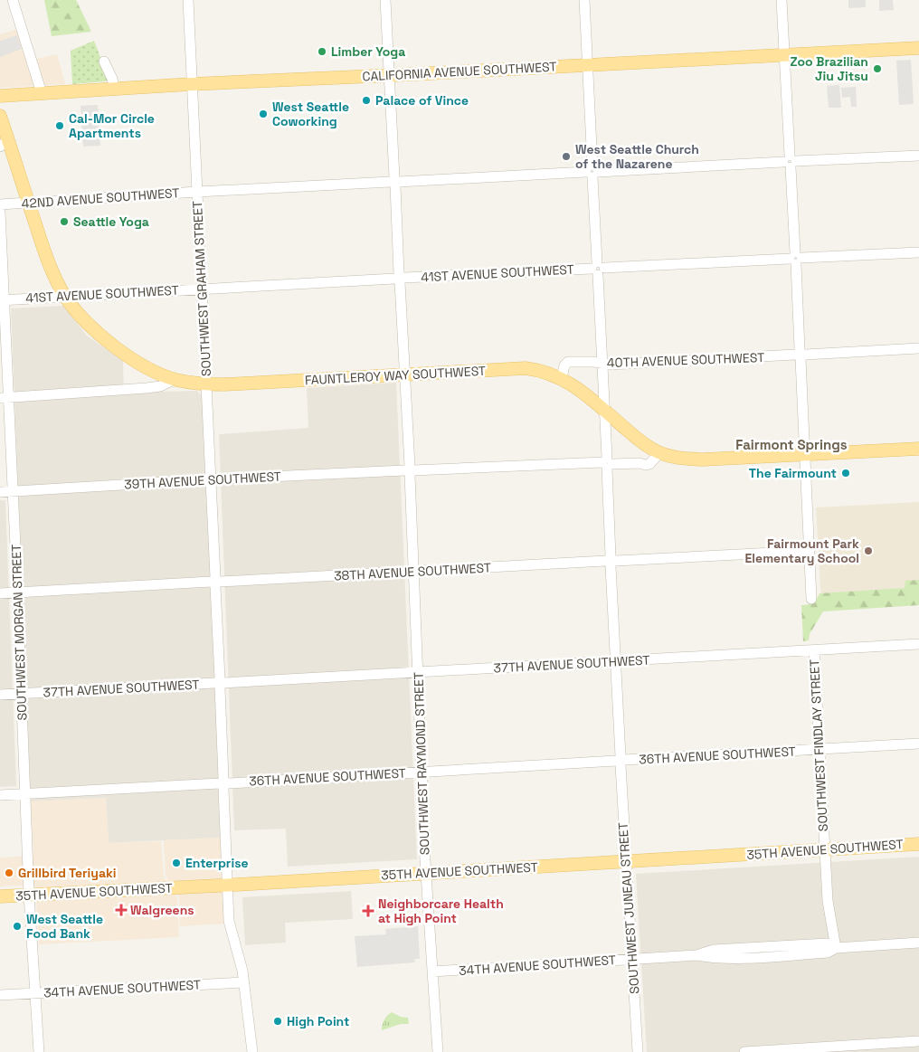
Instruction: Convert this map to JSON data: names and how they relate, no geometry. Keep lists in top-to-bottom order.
{
  "streets": {
    "main road": ["CALIFORNIA AVENUE SOUTHWEST", "FAUNTLEROY WAY SOUTHWEST", "35TH AVENUE SOUTHWEST"],
    "street": [
      "42ND AVENUE SOUTHWEST",
      "41ST AVENUE SOUTHWEST",
      "SOUTHWEST GRAHAM STREET",
      "40TH AVENUE SOUTHWEST",
      "39TH AVENUE SOUTHWEST",
      "38TH AVENUE SOUTHWEST",
      "SOUTHWEST MORGAN STREET",
      "37TH AVENUE SOUTHWEST",
      "SOUTHWEST FINDLAY STREET",
      "36TH AVENUE SOUTHWEST",
      "SOUTHWEST RAYMOND STREET",
      "SOUTHWEST JUNEAU STREET",
      "34TH AVENUE SOUTHWEST"
    ]
  },
  "crossings": [
    ["CALIFORNIA AVENUE SOUTHWEST", "SOUTHWEST GRAHAM STREET"],
    ["CALIFORNIA AVENUE SOUTHWEST", "SOUTHWEST RAYMOND STREET"],
    ["CALIFORNIA AVENUE SOUTHWEST", "SOUTHWEST JUNEAU STREET"],
    ["42ND AVENUE SOUTHWEST", "SOUTHWEST GRAHAM STREET"],
    ["42ND AVENUE SOUTHWEST", "FAUNTLEROY WAY SOUTHWEST"],
    ["42ND AVENUE SOUTHWEST", "SOUTHWEST RAYMOND STREET"],
    ["42ND AVENUE SOUTHWEST", "SOUTHWEST JUNEAU STREET"],
    ["41ST AVENUE SOUTHWEST", "SOUTHWEST GRAHAM STREET"],
    ["41ST AVENUE SOUTHWEST", "FAUNTLEROY WAY SOUTHWEST"],
    ["41ST AVENUE SOUTHWEST", "SOUTHWEST MORGAN STREET"],
    ["41ST AVENUE SOUTHWEST", "SOUTHWEST RAYMOND STREET"],
    ["41ST AVENUE SOUTHWEST", "SOUTHWEST JUNEAU STREET"],
    ["SOUTHWEST GRAHAM STREET", "FAUNTLEROY WAY SOUTHWEST"],
    ["SOUTHWEST GRAHAM STREET", "39TH AVENUE SOUTHWEST"],
    ["SOUTHWEST GRAHAM STREET", "38TH AVENUE SOUTHWEST"],
    ["SOUTHWEST GRAHAM STREET", "37TH AVENUE SOUTHWEST"],
    ["SOUTHWEST GRAHAM STREET", "36TH AVENUE SOUTHWEST"],
    ["SOUTHWEST GRAHAM STREET", "35TH AVENUE SOUTHWEST"],
    ["SOUTHWEST GRAHAM STREET", "34TH AVENUE SOUTHWEST"],
    ["40TH AVENUE SOUTHWEST", "FAUNTLEROY WAY SOUTHWEST"],
    ["40TH AVENUE SOUTHWEST", "SOUTHWEST JUNEAU STREET"],
    ["FAUNTLEROY WAY SOUTHWEST", "39TH AVENUE SOUTHWEST"],
    ["FAUNTLEROY WAY SOUTHWEST", "SOUTHWEST RAYMOND STREET"],
    ["FAUNTLEROY WAY SOUTHWEST", "SOUTHWEST JUNEAU STREET"],
    ["39TH AVENUE SOUTHWEST", "SOUTHWEST MORGAN STREET"],
    ["39TH AVENUE SOUTHWEST", "SOUTHWEST RAYMOND STREET"],
    ["39TH AVENUE SOUTHWEST", "SOUTHWEST JUNEAU STREET"],
    ["38TH AVENUE SOUTHWEST", "SOUTHWEST MORGAN STREET"],
    ["38TH AVENUE SOUTHWEST", "SOUTHWEST RAYMOND STREET"],
    ["38TH AVENUE SOUTHWEST", "SOUTHWEST JUNEAU STREET"],
    ["SOUTHWEST MORGAN STREET", "37TH AVENUE SOUTHWEST"],
    ["SOUTHWEST MORGAN STREET", "36TH AVENUE SOUTHWEST"],
    ["SOUTHWEST MORGAN STREET", "35TH AVENUE SOUTHWEST"],
    ["SOUTHWEST MORGAN STREET", "34TH AVENUE SOUTHWEST"],
    ["37TH AVENUE SOUTHWEST", "SOUTHWEST FINDLAY STREET"],
    ["37TH AVENUE SOUTHWEST", "SOUTHWEST RAYMOND STREET"],
    ["37TH AVENUE SOUTHWEST", "SOUTHWEST JUNEAU STREET"],
    ["SOUTHWEST FINDLAY STREET", "36TH AVENUE SOUTHWEST"],
    ["SOUTHWEST FINDLAY STREET", "35TH AVENUE SOUTHWEST"],
    ["SOUTHWEST FINDLAY STREET", "34TH AVENUE SOUTHWEST"],
    ["36TH AVENUE SOUTHWEST", "SOUTHWEST RAYMOND STREET"],
    ["36TH AVENUE SOUTHWEST", "SOUTHWEST JUNEAU STREET"],
    ["SOUTHWEST RAYMOND STREET", "35TH AVENUE SOUTHWEST"],
    ["SOUTHWEST RAYMOND STREET", "34TH AVENUE SOUTHWEST"],
    ["35TH AVENUE SOUTHWEST", "SOUTHWEST JUNEAU STREET"],
    ["SOUTHWEST JUNEAU STREET", "34TH AVENUE SOUTHWEST"]
  ],
  "districts": ["Fairmont Springs"],
  "places": {
    "other": [
      "Limber Yoga",
      "Zoo Brazilian Jiu Jitsu",
      "Palace of Vince",
      "West Seattle Coworking",
      "Cal-Mor Circle Apartments",
      "West Seattle Church of the Nazarene",
      "Seattle Yoga",
      "The Fairmount",
      "Fairmount Park Elementary School",
      "Enterprise",
      "Grillbird Teriyaki",
      "West Seattle Food Bank",
      "High Point"
    ],
    "health": ["Walgreens", "Neighborcare Health at High Point"]
  }
}
